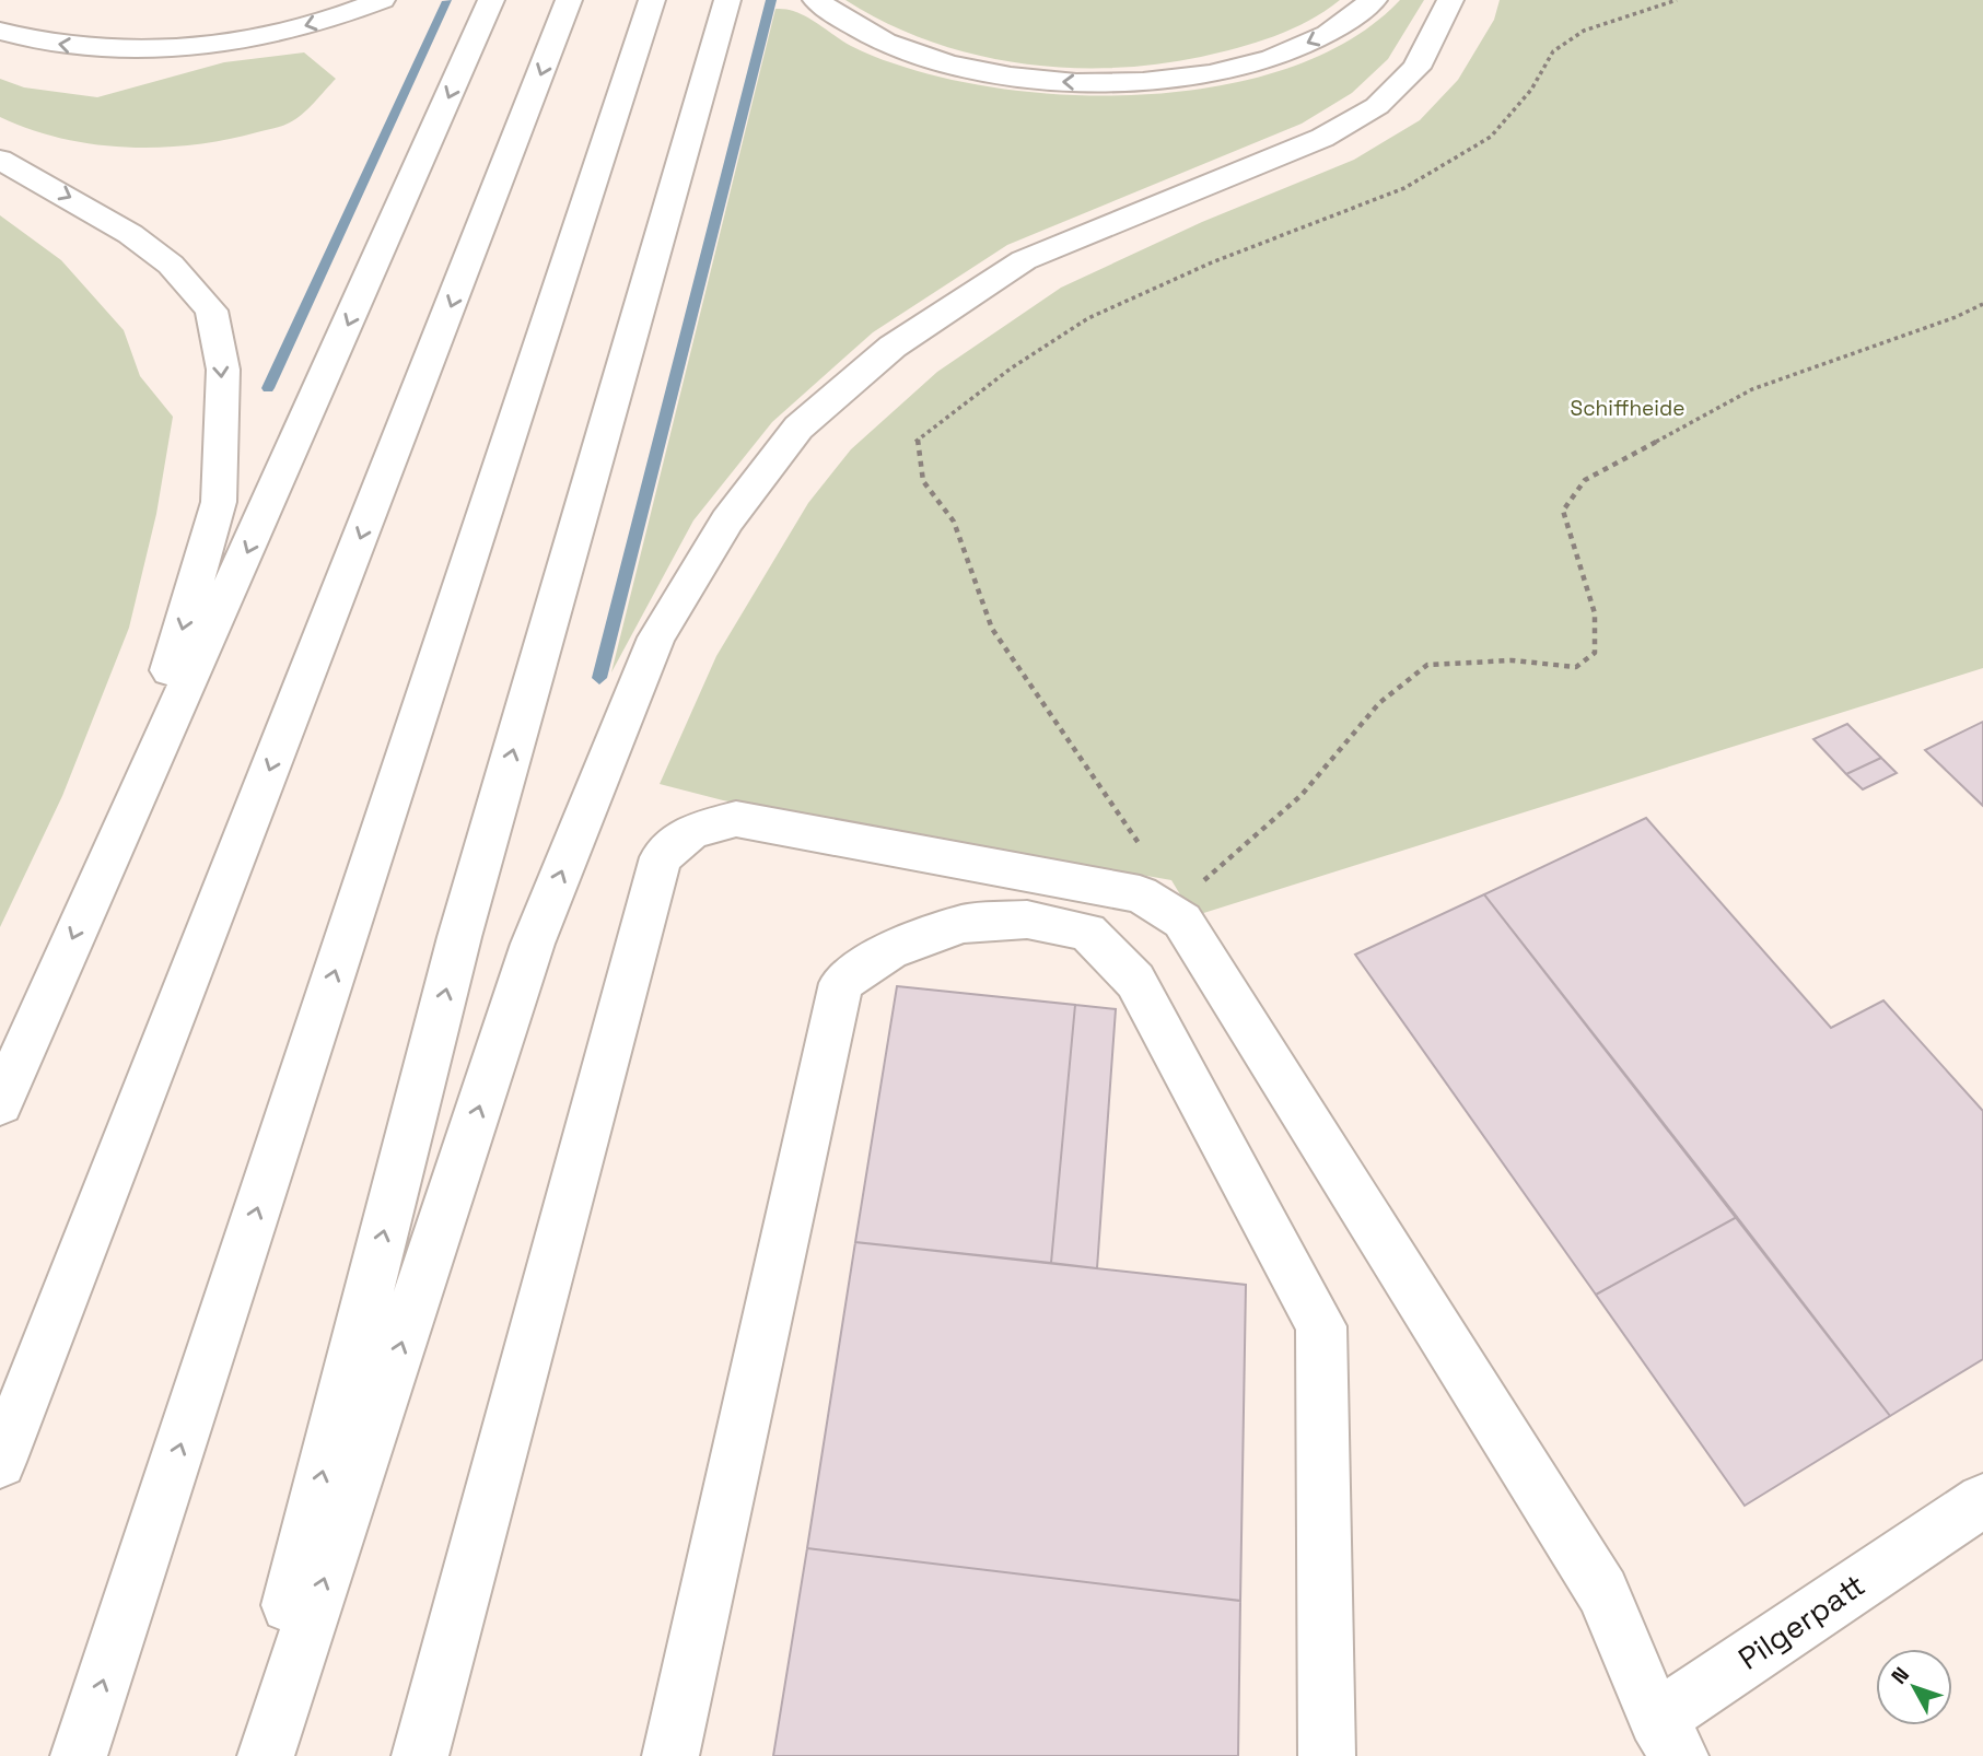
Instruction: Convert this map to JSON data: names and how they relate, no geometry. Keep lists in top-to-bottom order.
{
  "streets": {
    "main road": ["Pilgerpatt"]
  },
  "parks": ["Schiffheide"],
  "north": "top left"
}
